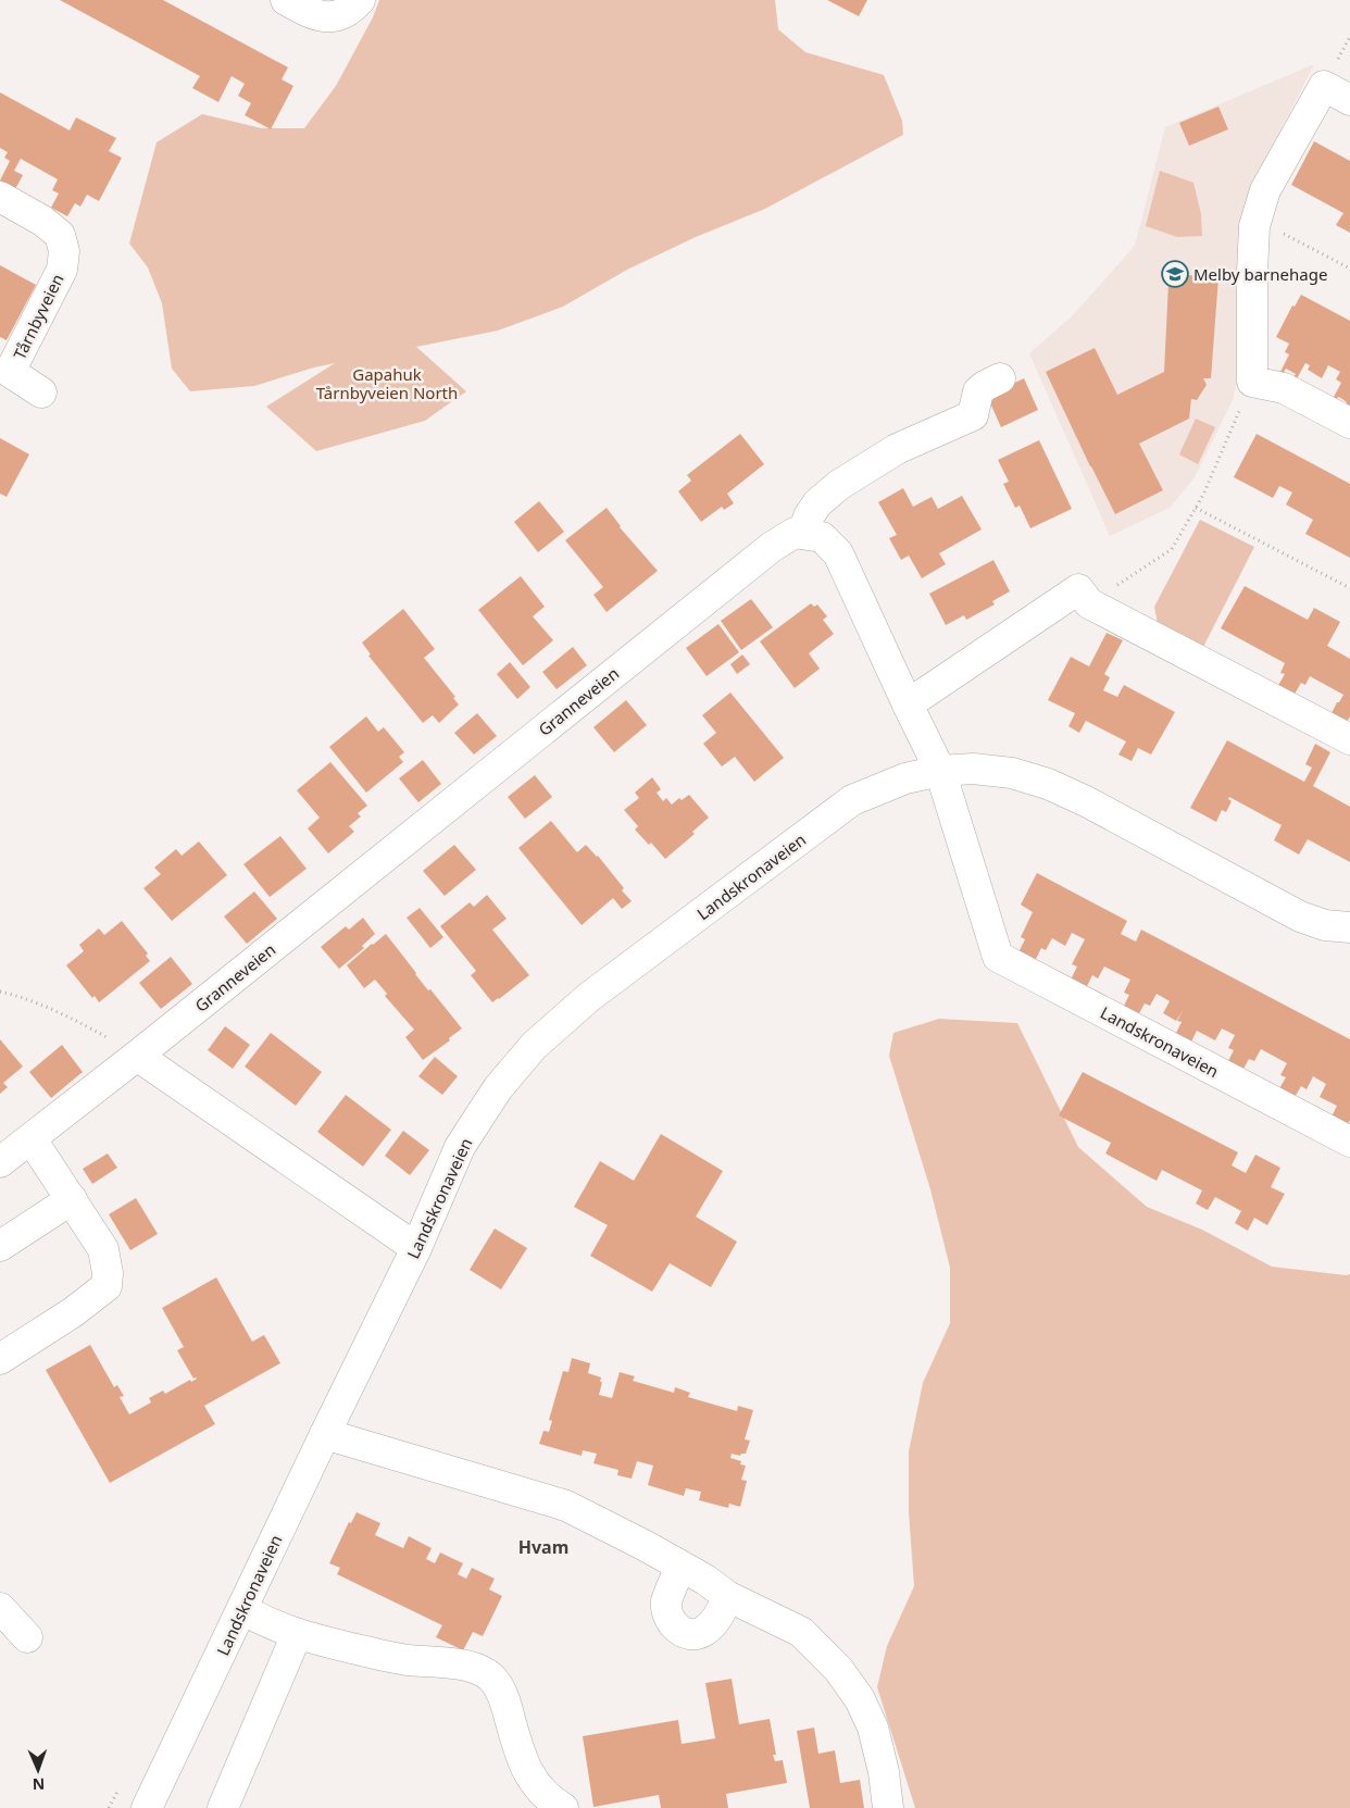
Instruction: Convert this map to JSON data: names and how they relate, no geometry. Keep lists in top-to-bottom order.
{
  "streets": {
    "street": ["Tårnbyveien", "Granneveien", "Landskronaveien"]
  },
  "districts": ["Hvam"],
  "parks": ["Gapahuk Tårnbyveien North"],
  "places": {
    "school or university": ["Melby barnehage"]
  },
  "north": "bottom"
}
